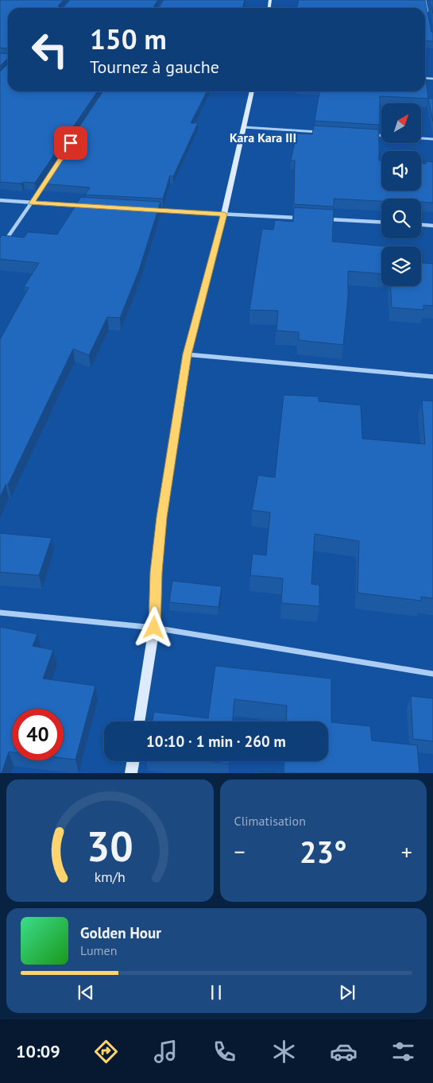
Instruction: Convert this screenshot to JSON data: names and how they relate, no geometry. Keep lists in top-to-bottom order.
{
  "districts": ["Kara Kara III"],
  "north": "top right",
  "page": {
    "turn": ["150 m", "Tournez à gauche"],
    "limit": "40",
    "trip": "10:10 · 1 min · 260 m",
    "tile": "Climatisation",
    "heat": ["−", "23°", "+"],
    "song": ["Golden Hour", "Lumen"],
    "tabs": "10:09",
    "gauge": ["30", "km/h"]
  }
}
